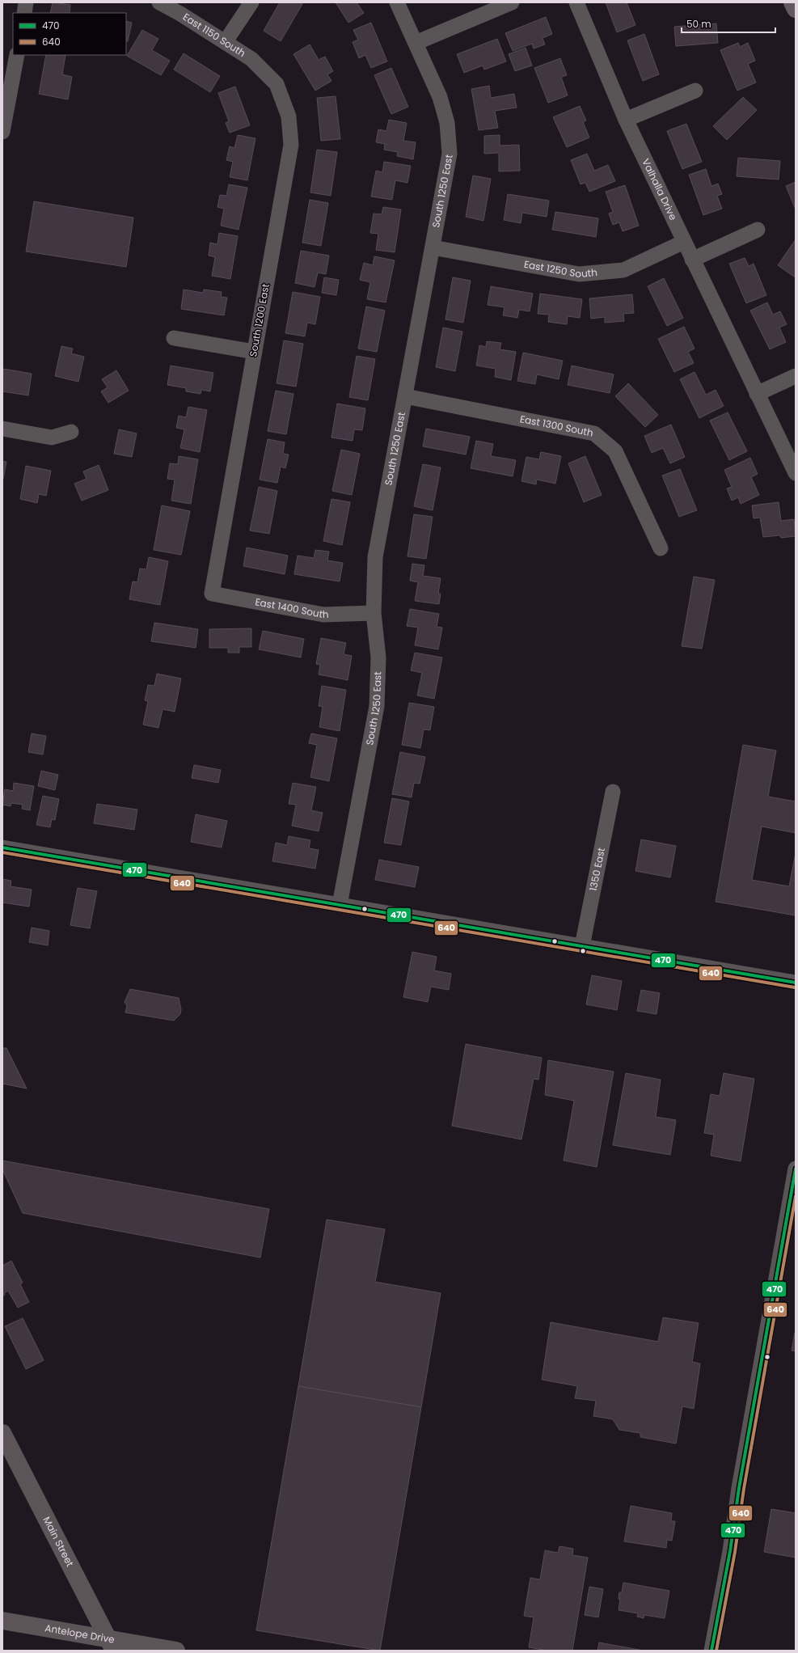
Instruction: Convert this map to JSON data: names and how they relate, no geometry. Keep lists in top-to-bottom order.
{
  "streets": {
    "main road": ["Main Street", "Antelope Drive"],
    "street": [
      "East 1150 South",
      "Valhalla Drive",
      "South 1250 East",
      "East 1250 South",
      "South 1200 East",
      "East 1300 South",
      "East 1400 South",
      "1350 East"
    ]
  },
  "crossings": [
    ["East 1150 South", "South 1200 East"],
    ["Valhalla Drive", "East 1250 South"],
    ["South 1250 East", "East 1250 South"],
    ["South 1250 East", "East 1300 South"],
    ["South 1250 East", "East 1400 South"],
    ["South 1200 East", "East 1400 South"],
    ["Main Street", "Antelope Drive"]
  ],
  "lines": ["transit line 470", "transit line 640"],
  "legend": ["470", "640"],
  "scale_bar": "50 m"
}
